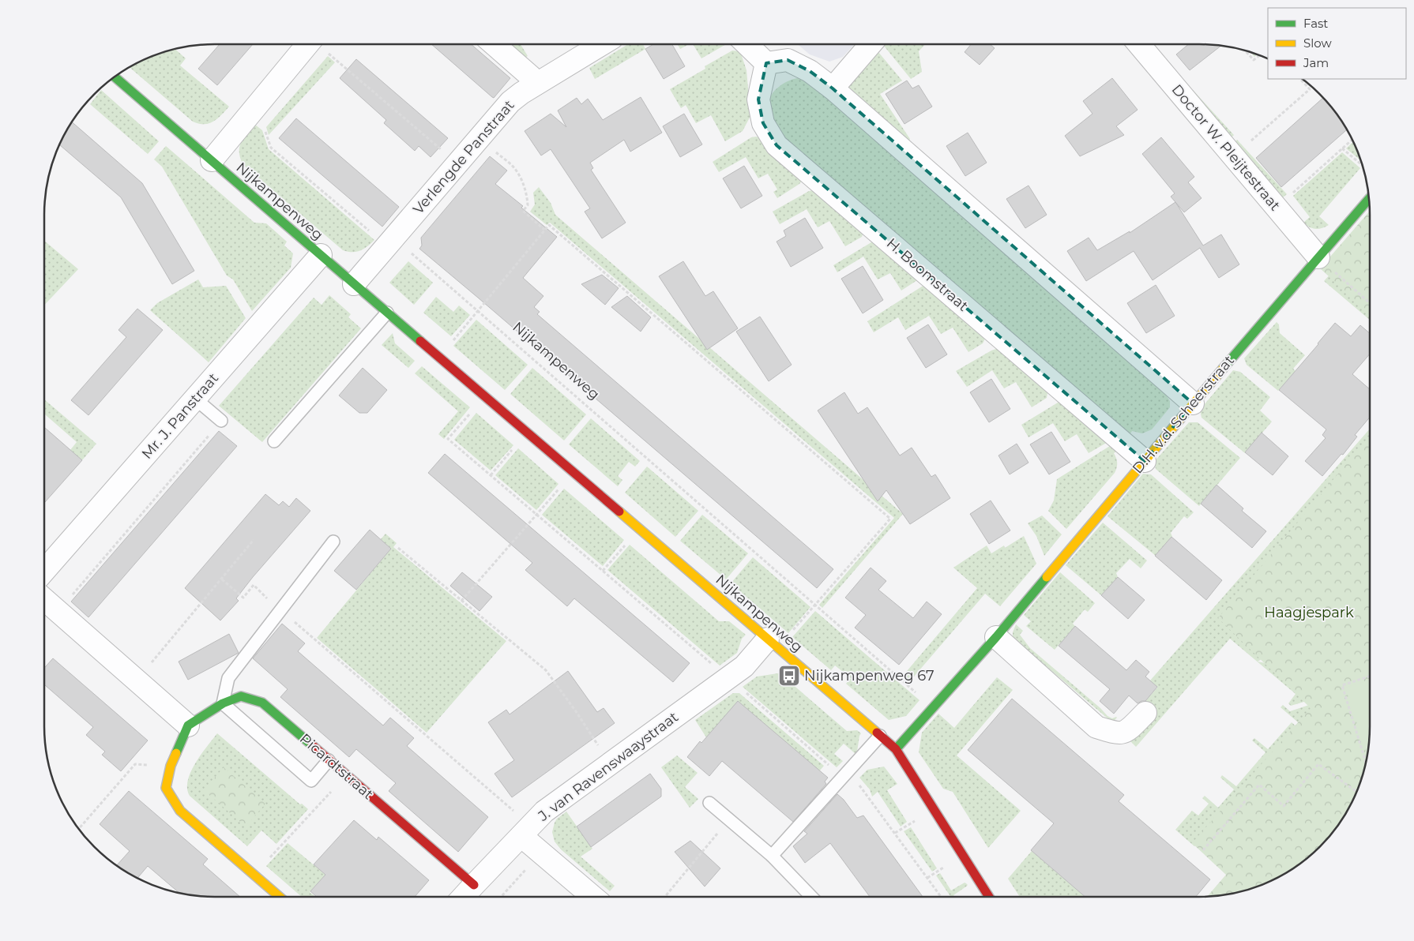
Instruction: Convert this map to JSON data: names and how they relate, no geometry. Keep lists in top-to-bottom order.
{
  "streets": {
    "street": [
      "Doctor W. Pleijtestraat",
      "Verlengde Panstraat",
      "Nijkampenweg",
      "H. Boomstraat",
      "D.H. v.d. Scheerstraat",
      "Mr. J. Panstraat",
      "Picardtstraat",
      "J. van Ravenswaaystraat"
    ]
  },
  "crossings": [
    ["Doctor W. Pleijtestraat", "D.H. v.d. Scheerstraat"],
    ["Verlengde Panstraat", "Nijkampenweg"],
    ["Nijkampenweg", "D.H. v.d. Scheerstraat"],
    ["Nijkampenweg", "Mr. J. Panstraat"],
    ["Nijkampenweg", "J. van Ravenswaaystraat"],
    ["H. Boomstraat", "D.H. v.d. Scheerstraat"],
    ["Picardtstraat", "J. van Ravenswaaystraat"]
  ],
  "parks": ["Haagjespark"],
  "places": {
    "bus stop": ["Nijkampenweg 67"]
  },
  "legend": ["Fast", "Slow", "Jam"]
}
